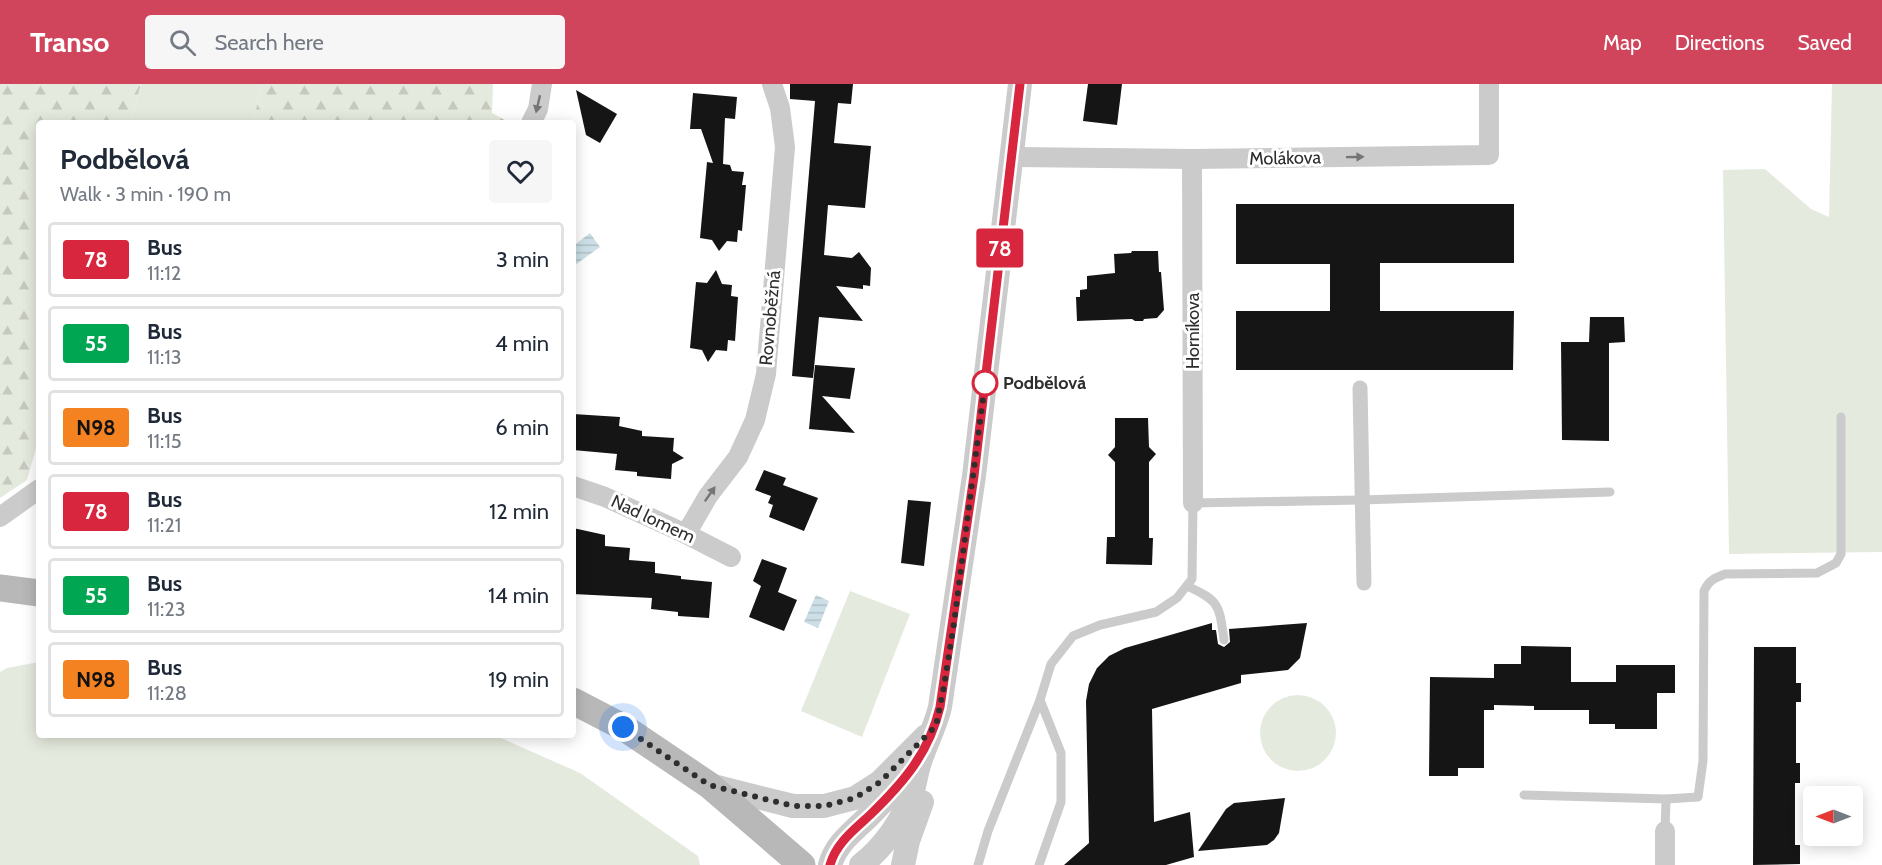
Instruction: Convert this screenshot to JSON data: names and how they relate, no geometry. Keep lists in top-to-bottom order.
{
  "streets": {
    "street": [
      "Molákova",
      "Rovnoběžná",
      "Horníkova",
      "Nad lomem"
    ]
  },
  "crossings": [
    ["Molákova", "Horníkova"],
    ["Rovnoběžná", "Nad lomem"]
  ],
  "one_way": ["Molákova", "Rovnoběžná"],
  "places": ["Podbělová"],
  "lines": ["bus line 78"],
  "north": "left",
  "page": {
    "header": "Transo",
    "search": "Search here",
    "nav": ["Map", "Directions", "Saved"],
    "on_map": "78",
    "heading": ["Podbělová", "Walk · 3 min · 190 m"],
    "list": [
      {
        "mark": "78",
        "name": "Bus",
        "note": "11:12",
        "value": "3 min"
      },
      {
        "mark": "55",
        "name": "Bus",
        "note": "11:13",
        "value": "4 min"
      },
      {
        "mark": "N98",
        "name": "Bus",
        "note": "11:15",
        "value": "6 min"
      },
      {
        "mark": "78",
        "name": "Bus",
        "note": "11:21",
        "value": "12 min"
      },
      {
        "mark": "55",
        "name": "Bus",
        "note": "11:23",
        "value": "14 min"
      },
      {
        "mark": "N98",
        "name": "Bus",
        "note": "11:28",
        "value": "19 min"
      }
    ]
  }
}
